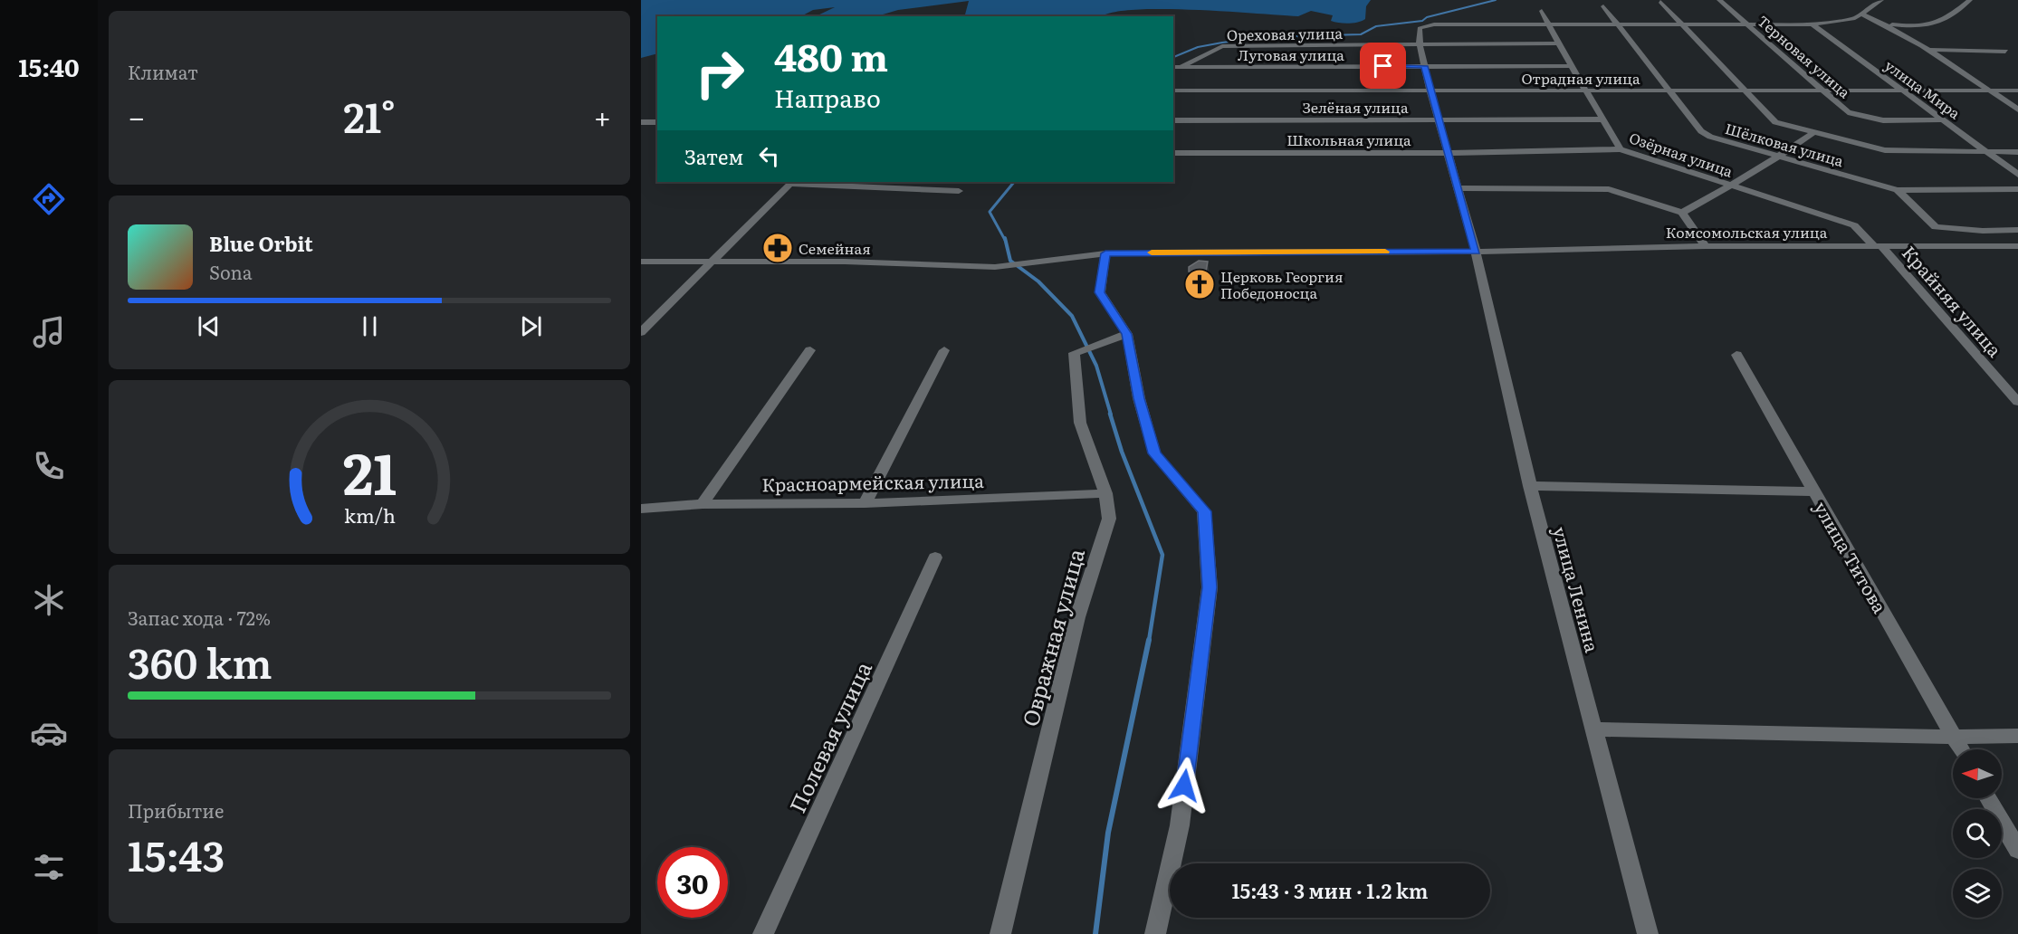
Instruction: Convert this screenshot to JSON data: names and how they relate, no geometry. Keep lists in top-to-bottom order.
{
  "streets": {
    "street": [
      "Ореховая улица",
      "Луговая улица",
      "Терновая улица",
      "Отрадная улица",
      "улица Мира",
      "Зелёная улица",
      "Школьная улица",
      "Шёлковая улица",
      "Озёрная улица",
      "Комсомольская улица",
      "Крайняя улица",
      "Красноармейская улица",
      "улица Титова",
      "улица Ленина",
      "Овражная улица",
      "Полевая улица"
    ]
  },
  "crossings": [
    ["Ореховая улица", "Луговая улица"],
    ["Ореховая улица", "Озёрная улица"],
    ["Ореховая улица", "улица Ленина"],
    ["Луговая улица", "Озёрная улица"],
    ["Луговая улица", "улица Ленина"],
    ["Терновая улица", "Отрадная улица"],
    ["Терновая улица", "улица Мира"],
    ["Отрадная улица", "улица Мира"],
    ["Отрадная улица", "Шёлковая улица"],
    ["Отрадная улица", "Озёрная улица"],
    ["Отрадная улица", "улица Ленина"],
    ["Зелёная улица", "Озёрная улица"],
    ["Зелёная улица", "улица Ленина"],
    ["Школьная улица", "Озёрная улица"],
    ["Школьная улица", "улица Ленина"],
    ["Озёрная улица", "Комсомольская улица"],
    ["Озёрная улица", "Крайняя улица"],
    ["Комсомольская улица", "Крайняя улица"],
    ["Комсомольская улица", "улица Ленина"],
    ["Красноармейская улица", "Овражная улица"]
  ],
  "places": {
    "pharmacy": ["Семейная"],
    "church": ["Церковь Георгия Победоносца"]
  },
  "north": "left",
  "page": {
    "tabs": "15:40",
    "tile": [
      "Климат",
      ["Запас хода · 72%", "360 km"],
      ["Прибытие", "15:43"]
    ],
    "turn": ["480 m", "Направо"],
    "heat": ["−", "21°", "+"],
    "then": "Затем",
    "song": ["Blue Orbit", "Sona"],
    "limit": "30",
    "trip": "15:43 · 3 мин · 1.2 km",
    "gauge": ["21", "km/h"]
  }
}
